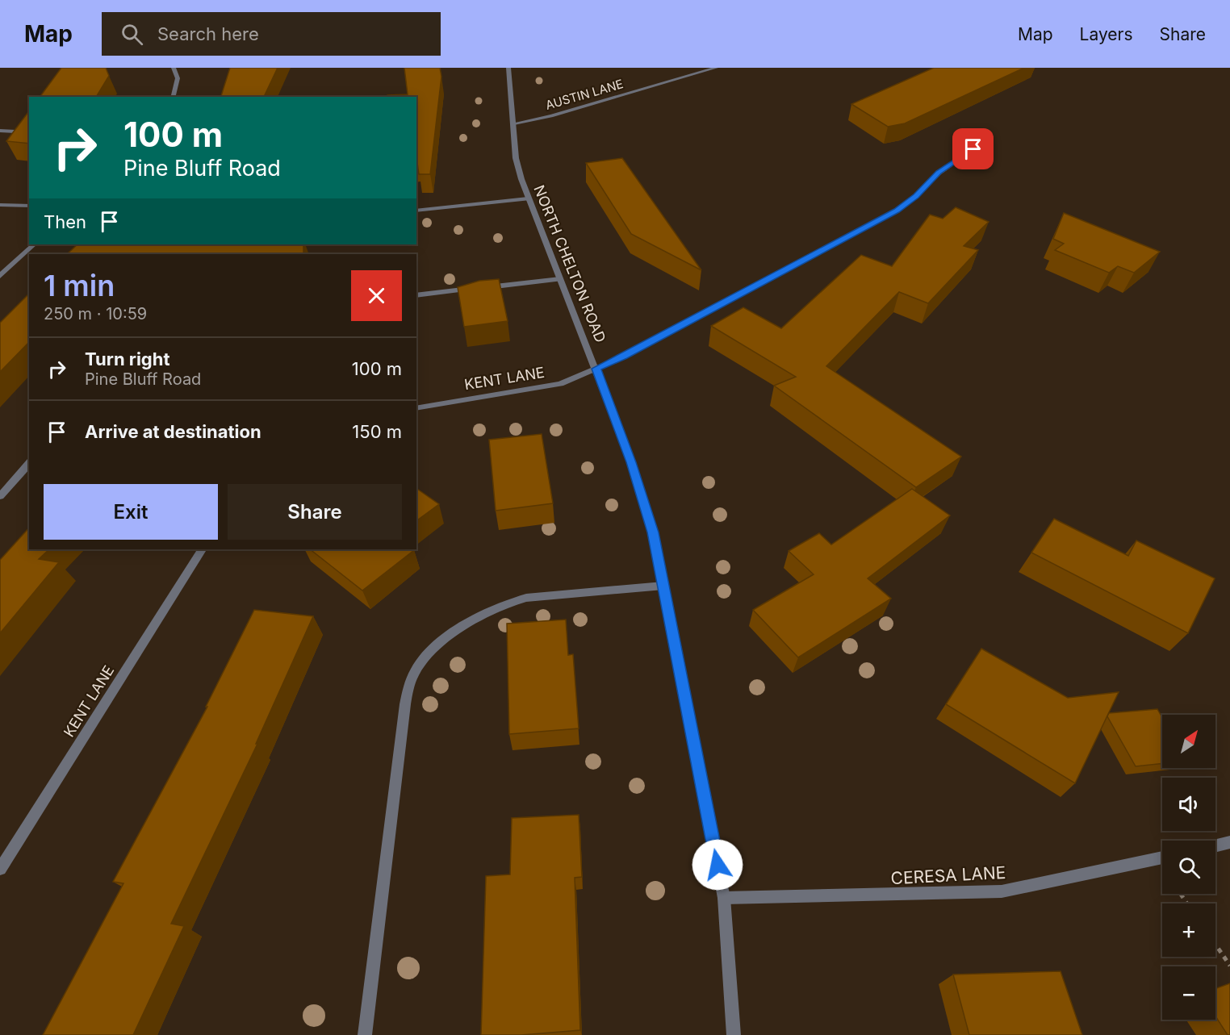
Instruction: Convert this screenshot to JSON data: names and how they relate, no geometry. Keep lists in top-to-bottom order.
{
  "streets": {
    "street": [
      "AUSTIN LANE",
      "NORTH CHELTON ROAD",
      "KENT LANE",
      "CERESA LANE"
    ]
  },
  "crossings": [
    ["AUSTIN LANE", "NORTH CHELTON ROAD"],
    ["NORTH CHELTON ROAD", "KENT LANE"],
    ["NORTH CHELTON ROAD", "CERESA LANE"]
  ],
  "north": "top right",
  "page": {
    "header": "Map",
    "search": "Search here",
    "nav": ["Map", "Layers", "Share"],
    "turn": ["100 m", "Pine Bluff Road"],
    "then": "Then",
    "heading": ["1 min", "250 m · 10:59"],
    "list": [
      {
        "name": "Turn right",
        "note": "Pine Bluff Road",
        "value": "100 m"
      },
      {
        "name": "Arrive at destination",
        "value": "150 m"
      }
    ],
    "buttons": ["Exit", "Share"],
    "map_buttons": ["+", "−"]
  }
}
